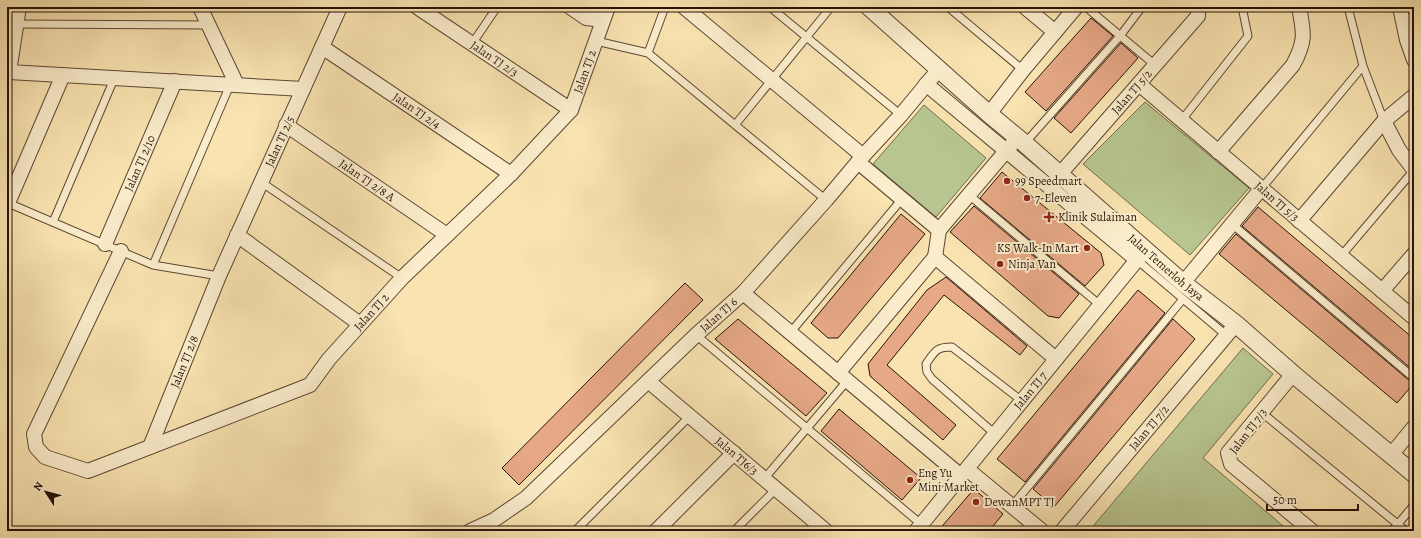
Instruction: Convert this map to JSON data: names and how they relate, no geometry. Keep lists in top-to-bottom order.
{
  "streets": {
    "street": [
      "Jalan TJ 2/3",
      "Jalan TJ 2",
      "Jalan TJ 5/2",
      "Jalan TJ 2/4",
      "Jalan TJ 2/5",
      "Jalan TJ 2/10",
      "Jalan TJ 2/8 A",
      "Jalan TJ 5/3",
      "Jalan Temerloh Jaya",
      "Jalan TJ 6",
      "Jalan TJ 2/8",
      "Jalan TJ 7",
      "Jalan TJ 7/2",
      "Jalan TJ 7/3",
      "Jalan TJ6/3"
    ]
  },
  "crossings": [
    ["Jalan TJ 2/3", "Jalan TJ 2"],
    ["Jalan TJ 2", "Jalan TJ 2/4"],
    ["Jalan TJ 2", "Jalan TJ 2/8 A"],
    ["Jalan TJ 2", "Jalan TJ 2/8"],
    ["Jalan TJ 5/2", "Jalan TJ 5/3"],
    ["Jalan TJ 5/2", "Jalan Temerloh Jaya"],
    ["Jalan TJ 2/4", "Jalan TJ 2/5"],
    ["Jalan TJ 2/5", "Jalan TJ 2/8 A"],
    ["Jalan TJ 2/5", "Jalan TJ 2/8"],
    ["Jalan Temerloh Jaya", "Jalan TJ 6"],
    ["Jalan Temerloh Jaya", "Jalan TJ 7"],
    ["Jalan Temerloh Jaya", "Jalan TJ 7/2"],
    ["Jalan Temerloh Jaya", "Jalan TJ 7/3"],
    ["Jalan TJ 6", "Jalan TJ6/3"]
  ],
  "places": {
    "other": [
      "99 Speedmart",
      "7-Eleven",
      "KS Walk-In Mart",
      "Ninja Van",
      "Eng Yu Mini Market",
      "DewanMPT TJ"
    ],
    "health": ["Klinik Sulaiman"]
  },
  "scale_bar": "50 m",
  "north": "top left"
}
